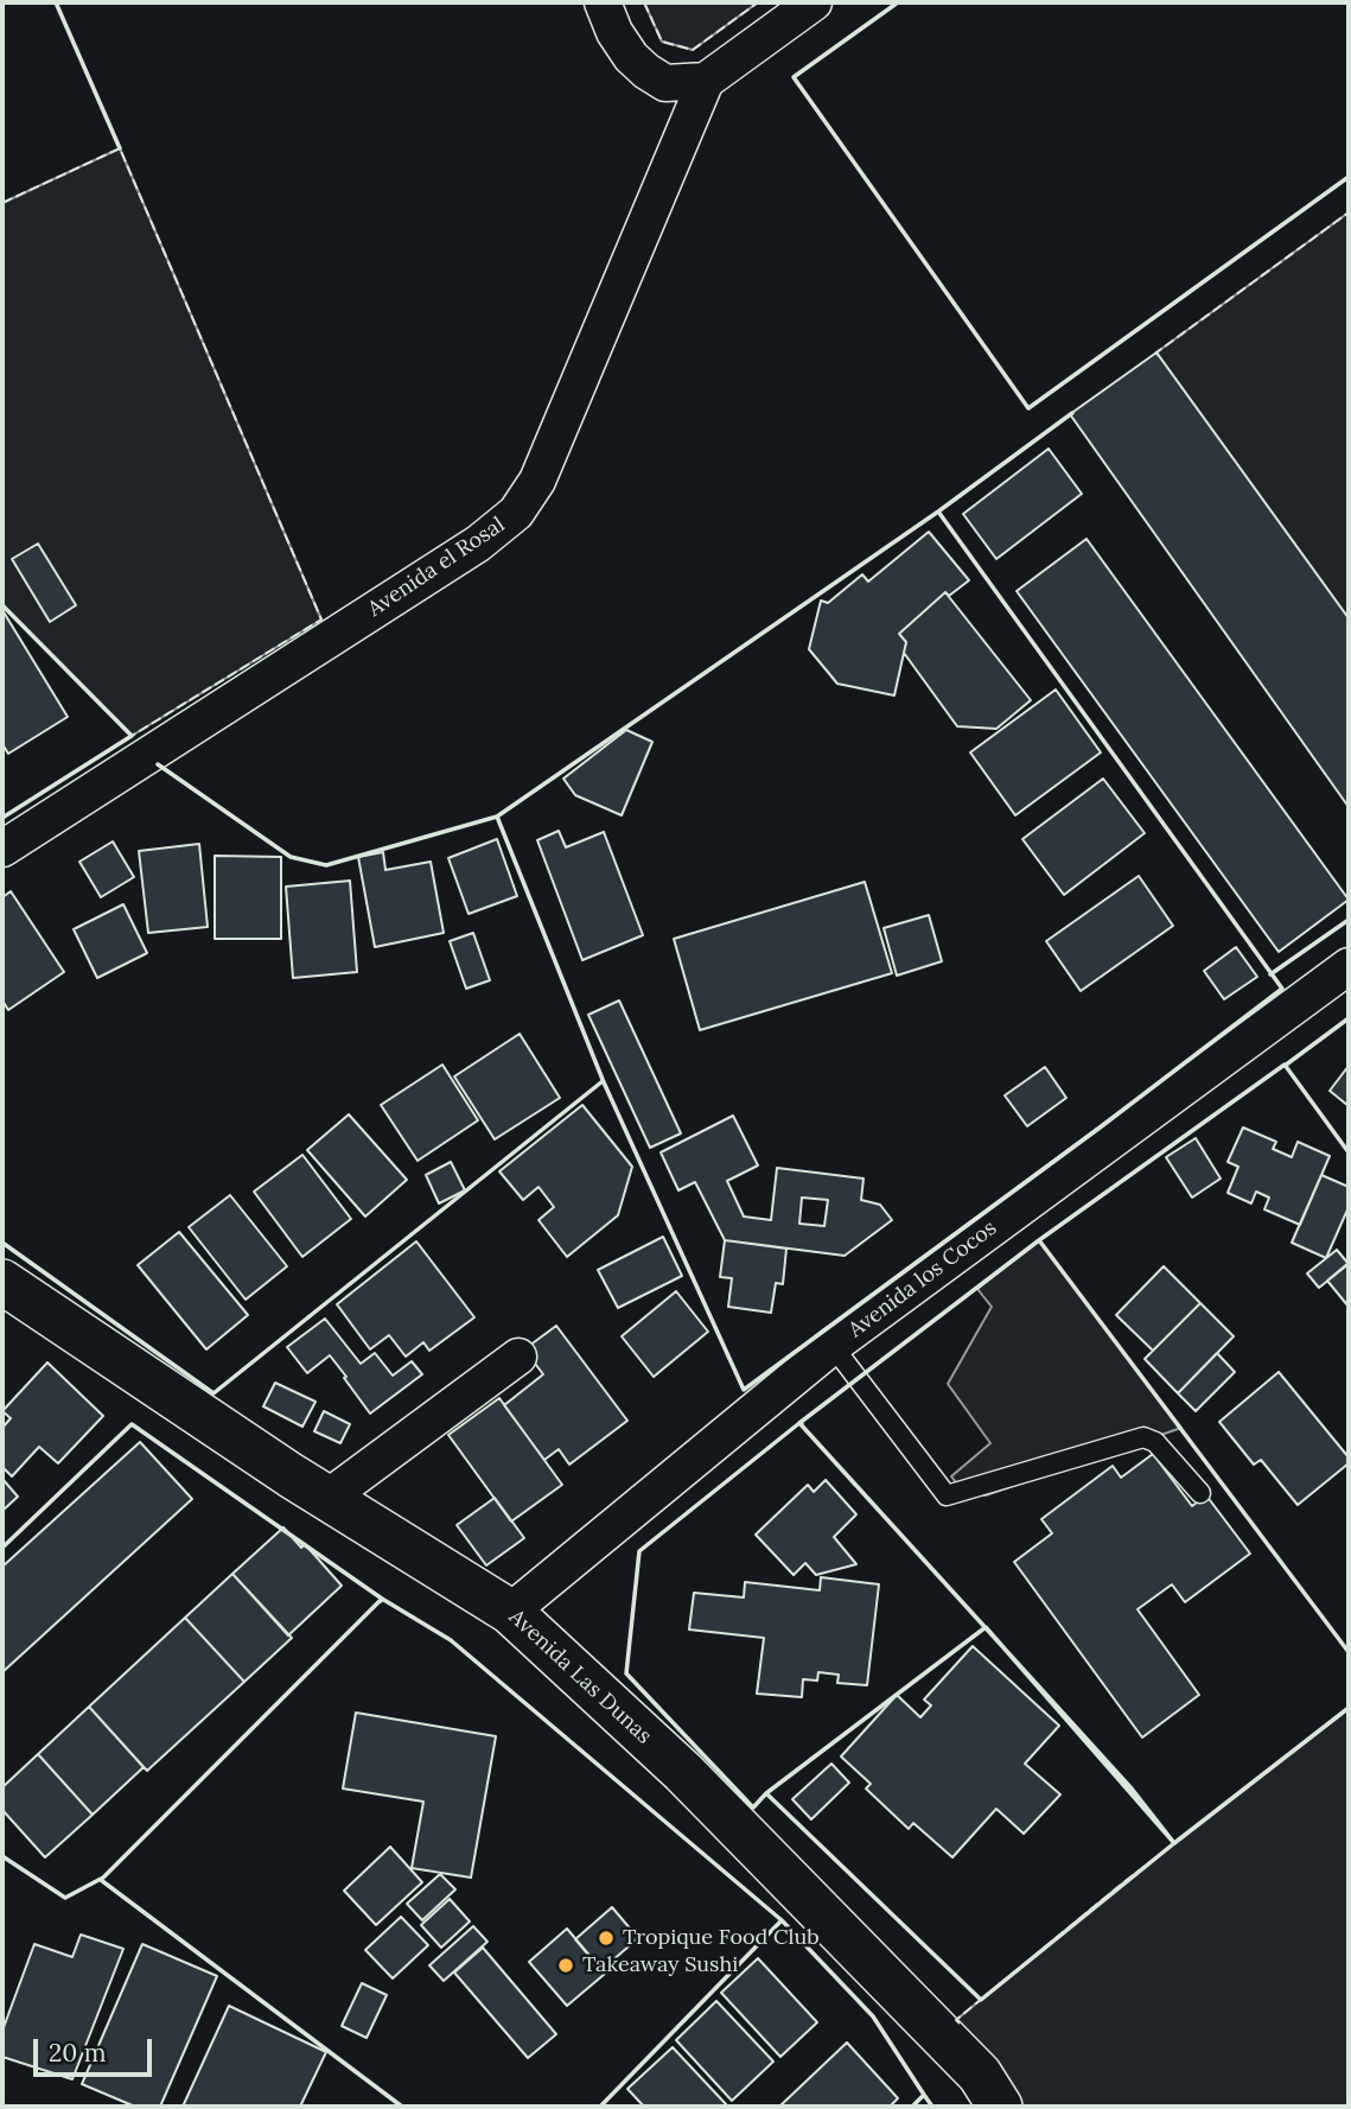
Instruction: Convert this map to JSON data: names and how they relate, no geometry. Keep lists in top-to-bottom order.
{
  "streets": {
    "street": ["Avenida el Rosal", "Avenida los Cocos", "Avenida Las Dunas"]
  },
  "crossings": [
    ["Avenida los Cocos", "Avenida Las Dunas"]
  ],
  "places": ["Tropique Food Club", "Takeaway Sushi"],
  "scale_bar": "20 m"
}
